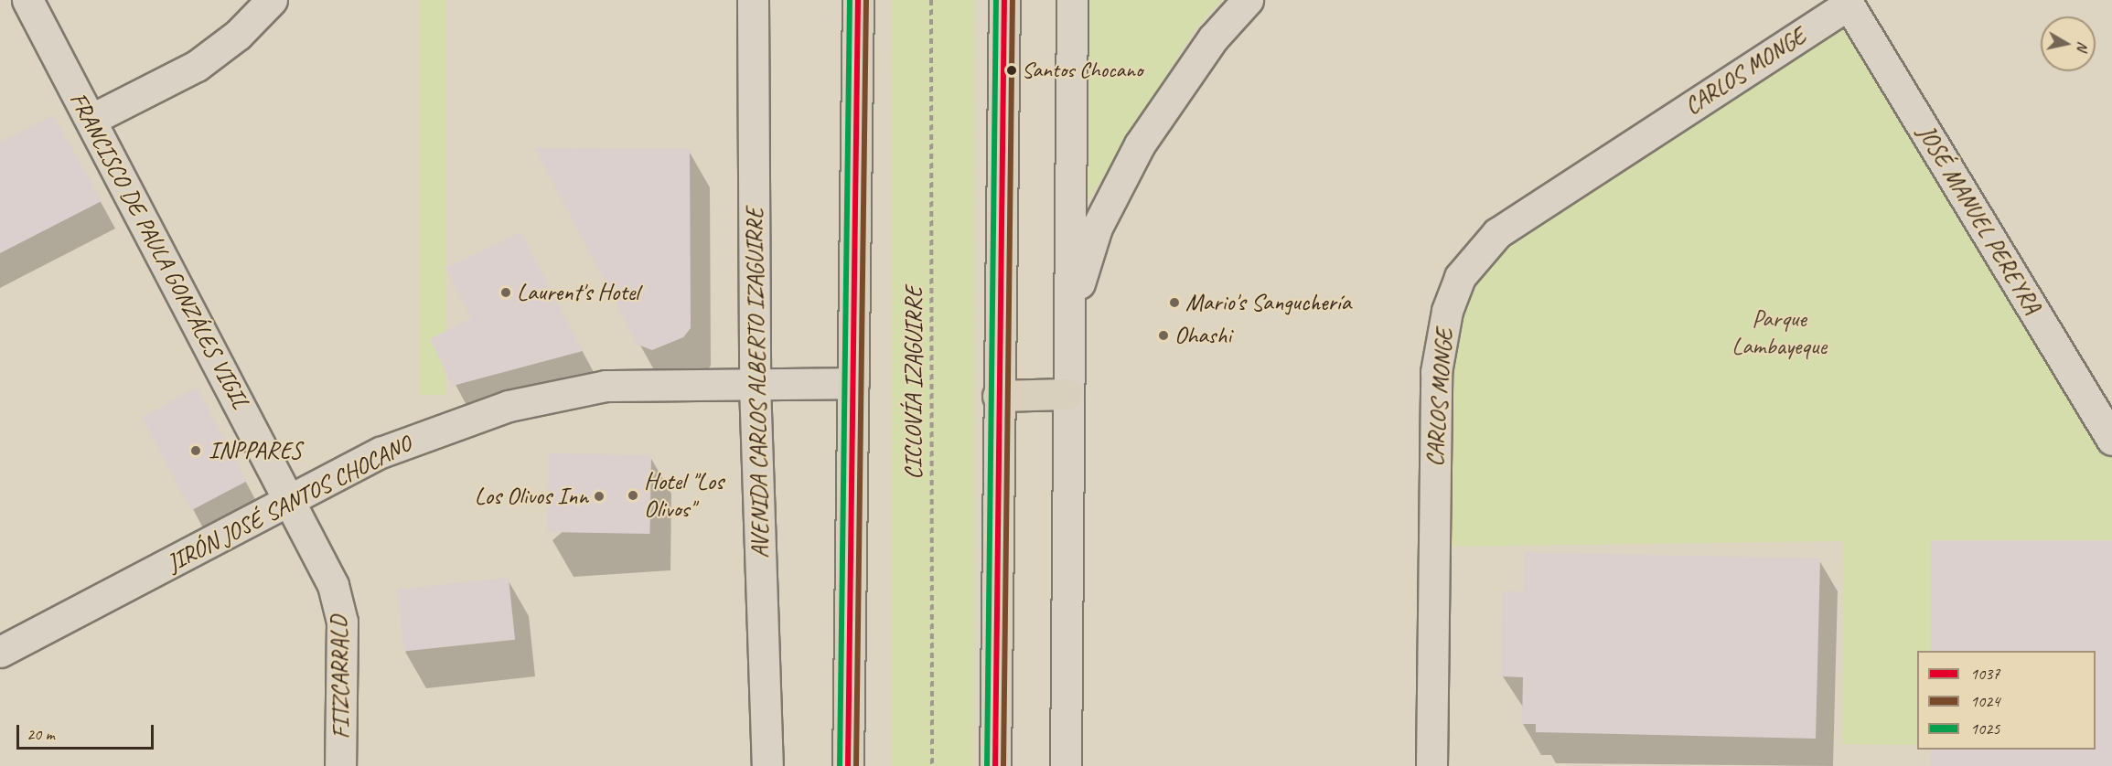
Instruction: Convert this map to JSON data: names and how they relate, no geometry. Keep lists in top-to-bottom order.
{
  "streets": {
    "street": [
      "CARLOS MONGE",
      "JOSÉ MANUEL PEREYRA",
      "FRANCISCO DE PAULA GONZÁLES VIGIL",
      "AVENIDA CARLOS ALBERTO IZAGUIRRE",
      "JIRÓN JOSÉ SANTOS CHOCANO",
      "FITZCARRALD"
    ],
    "path": ["CICLOVÍA IZAGUIRRE"]
  },
  "crossings": [
    ["CARLOS MONGE", "JOSÉ MANUEL PEREYRA"],
    ["FRANCISCO DE PAULA GONZÁLES VIGIL", "JIRÓN JOSÉ SANTOS CHOCANO"],
    ["FRANCISCO DE PAULA GONZÁLES VIGIL", "FITZCARRALD"],
    ["AVENIDA CARLOS ALBERTO IZAGUIRRE", "JIRÓN JOSÉ SANTOS CHOCANO"],
    ["JIRÓN JOSÉ SANTOS CHOCANO", "FITZCARRALD"]
  ],
  "parks": ["Parque Lambayeque"],
  "places": [
    "Santos Chocano",
    "Laurent's Hotel",
    "Mario's Sanguchería",
    "Ohashi",
    "INPPARES",
    "Hotel \"Los Olivos\"",
    "Los Olivos Inn"
  ],
  "lines": ["transit line 1037", "transit line 1024", "transit line 1025"],
  "legend": ["1037", "1024", "1025"],
  "scale_bar": "20 m",
  "north": "right"
}
